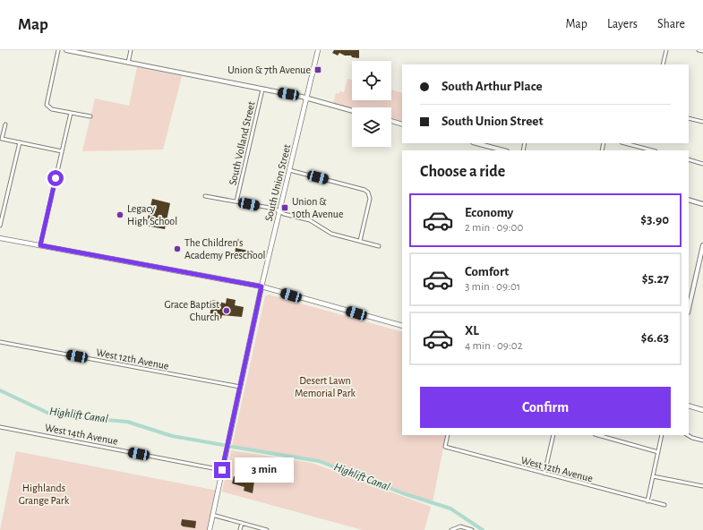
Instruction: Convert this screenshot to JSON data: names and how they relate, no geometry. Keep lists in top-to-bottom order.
{
  "streets": {
    "main road": ["South Union Street"],
    "street": ["South Volland Street", "West 12th Avenue", "West 14th Avenue"]
  },
  "crossings": [
    ["South Union Street", "West 12th Avenue"],
    ["South Union Street", "West 14th Avenue"]
  ],
  "water": ["Highlift Canal"],
  "parks": ["Desert Lawn Memorial Park", "Highlands Grange Park"],
  "places": {
    "transit": ["Union & 7th Avenue", "Union & 10th Avenue"],
    "other": ["Legacy High School", "The Children's Academy Preschool", "Grace Baptist Church"]
  },
  "page": {
    "header": "Map",
    "nav": ["Map", "Layers", "Share"],
    "banner": ["South Arthur Place", "South Union Street"],
    "heading": "Choose a ride",
    "list": [
      {
        "name": "Economy",
        "note": "2 min · 09:00",
        "value": "$3.90"
      },
      {
        "name": "Comfort",
        "note": "3 min · 09:01",
        "value": "$5.27"
      },
      {
        "name": "XL",
        "note": "4 min · 09:02",
        "value": "$6.63"
      }
    ],
    "buttons": "Confirm",
    "bubble": "3 min"
  }
}
